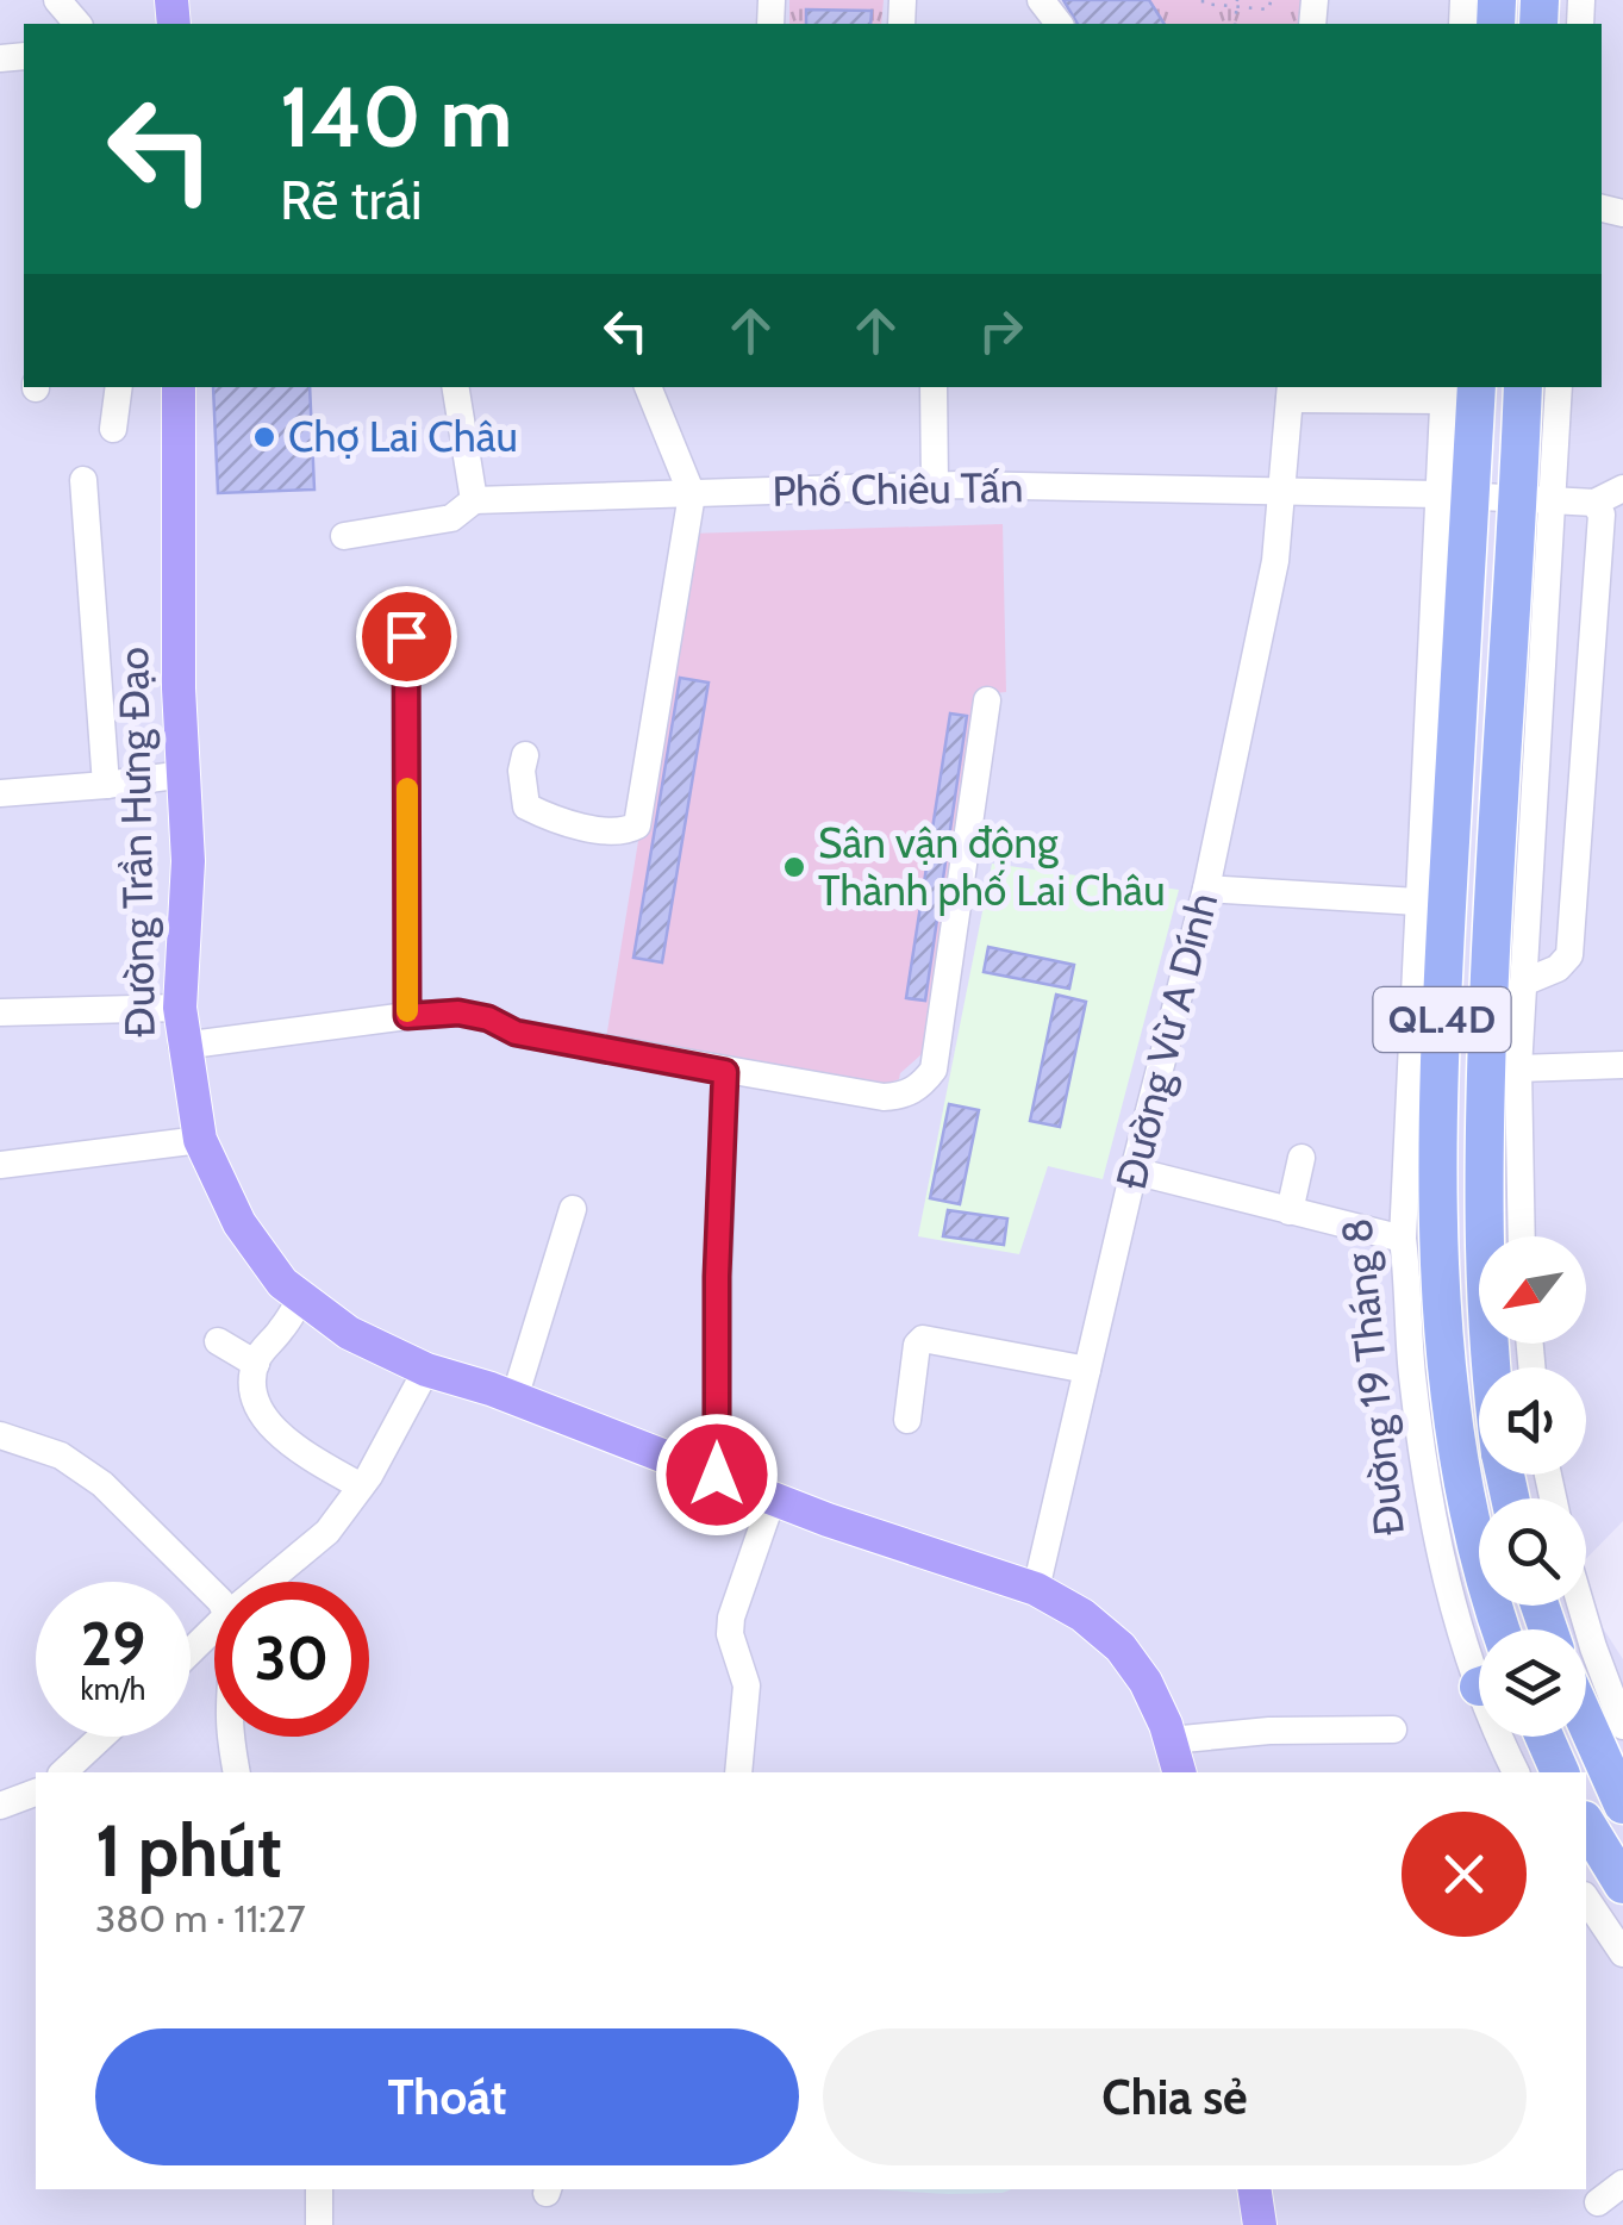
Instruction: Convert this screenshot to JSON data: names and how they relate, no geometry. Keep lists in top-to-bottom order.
{
  "streets": {
    "highway": ["QL.4D", "Đường 19 Tháng 8"],
    "main road": ["Đường Trần Hưng Đạo"],
    "street": ["Phố Chiêu Tấn", "Đường Vừ A Dính"]
  },
  "crossings": [
    ["Phố Chiêu Tấn", "QL.4D"],
    ["Phố Chiêu Tấn", "Đường Vừ A Dính"],
    ["Phố Chiêu Tấn", "Đường 19 Tháng 8"],
    ["Đường Trần Hưng Đạo", "Đường Vừ A Dính"]
  ],
  "places": ["Chợ Lai Châu", "Sân vận động Thành phố Lai Châu"],
  "north": "bottom left",
  "page": {
    "turn": ["140 m", "Rẽ trái"],
    "speed": "29 km/h",
    "limit": "30",
    "heading": ["1 phút", "380 m · 11:27"],
    "buttons": ["Thoát", "Chia sẻ"]
  }
}
